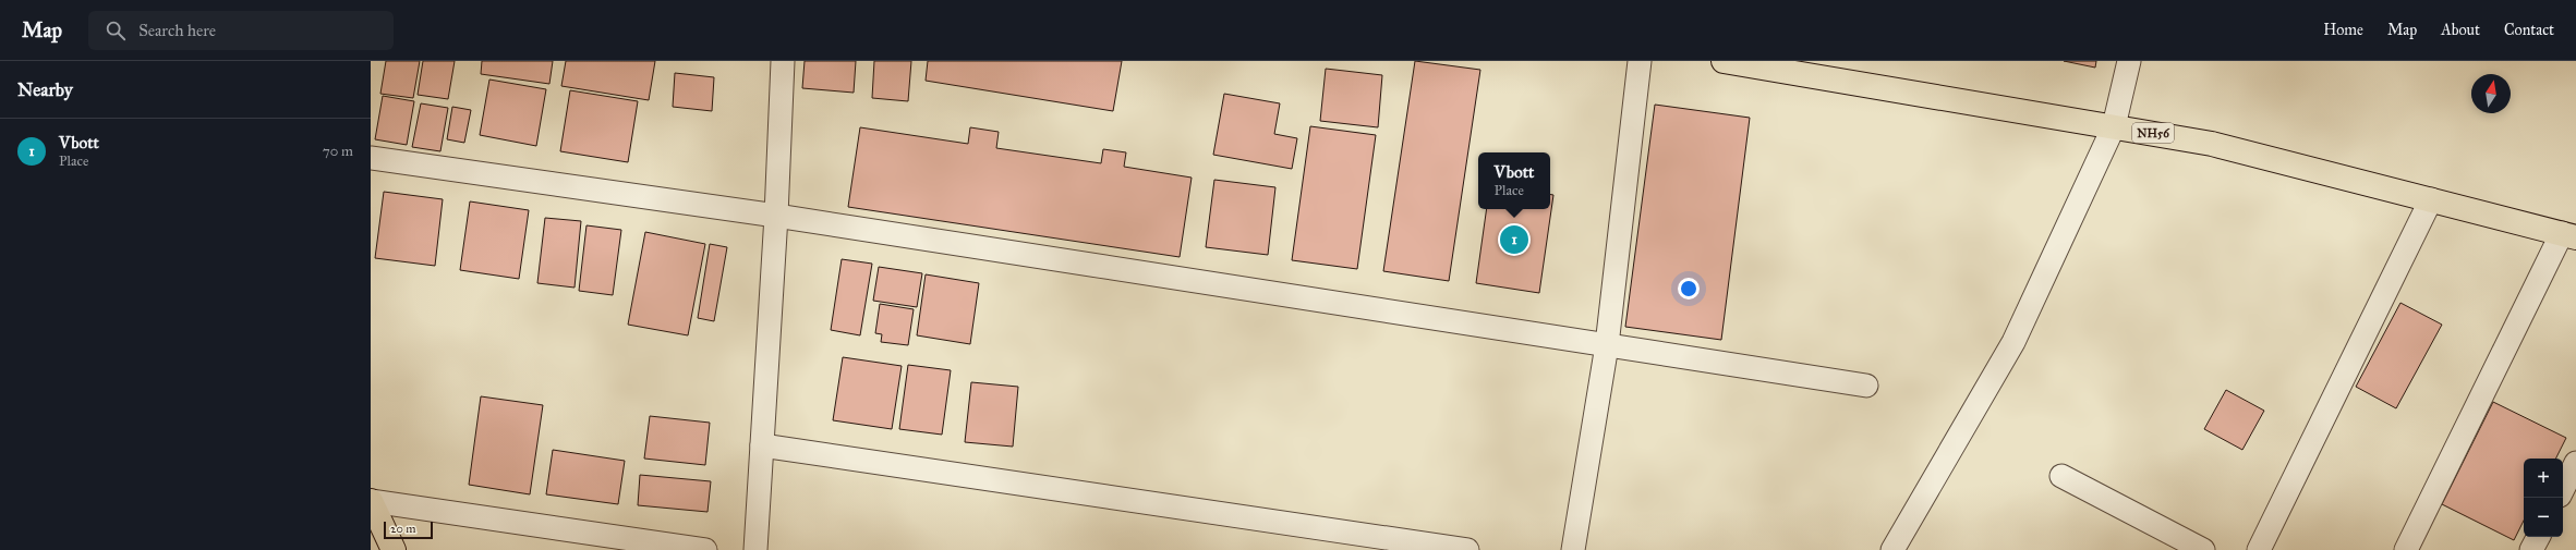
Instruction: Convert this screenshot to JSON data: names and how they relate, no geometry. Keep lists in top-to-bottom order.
{
  "streets": {
    "main road": ["NH56"]
  },
  "scale_bar": "20 m",
  "north": "top",
  "page": {
    "header": "Map",
    "search": "Search here",
    "nav": [
      "Home",
      "Map",
      "About",
      "Contact"
    ],
    "heading": "Nearby",
    "list": [
      {
        "mark": "1",
        "name": "Vbott",
        "note": "Place",
        "value": "70 m"
      }
    ],
    "popup": ["Vbott", "Place"],
    "pins": "1",
    "map_buttons": ["+", "−"],
    "scale": "20 m"
  }
}
